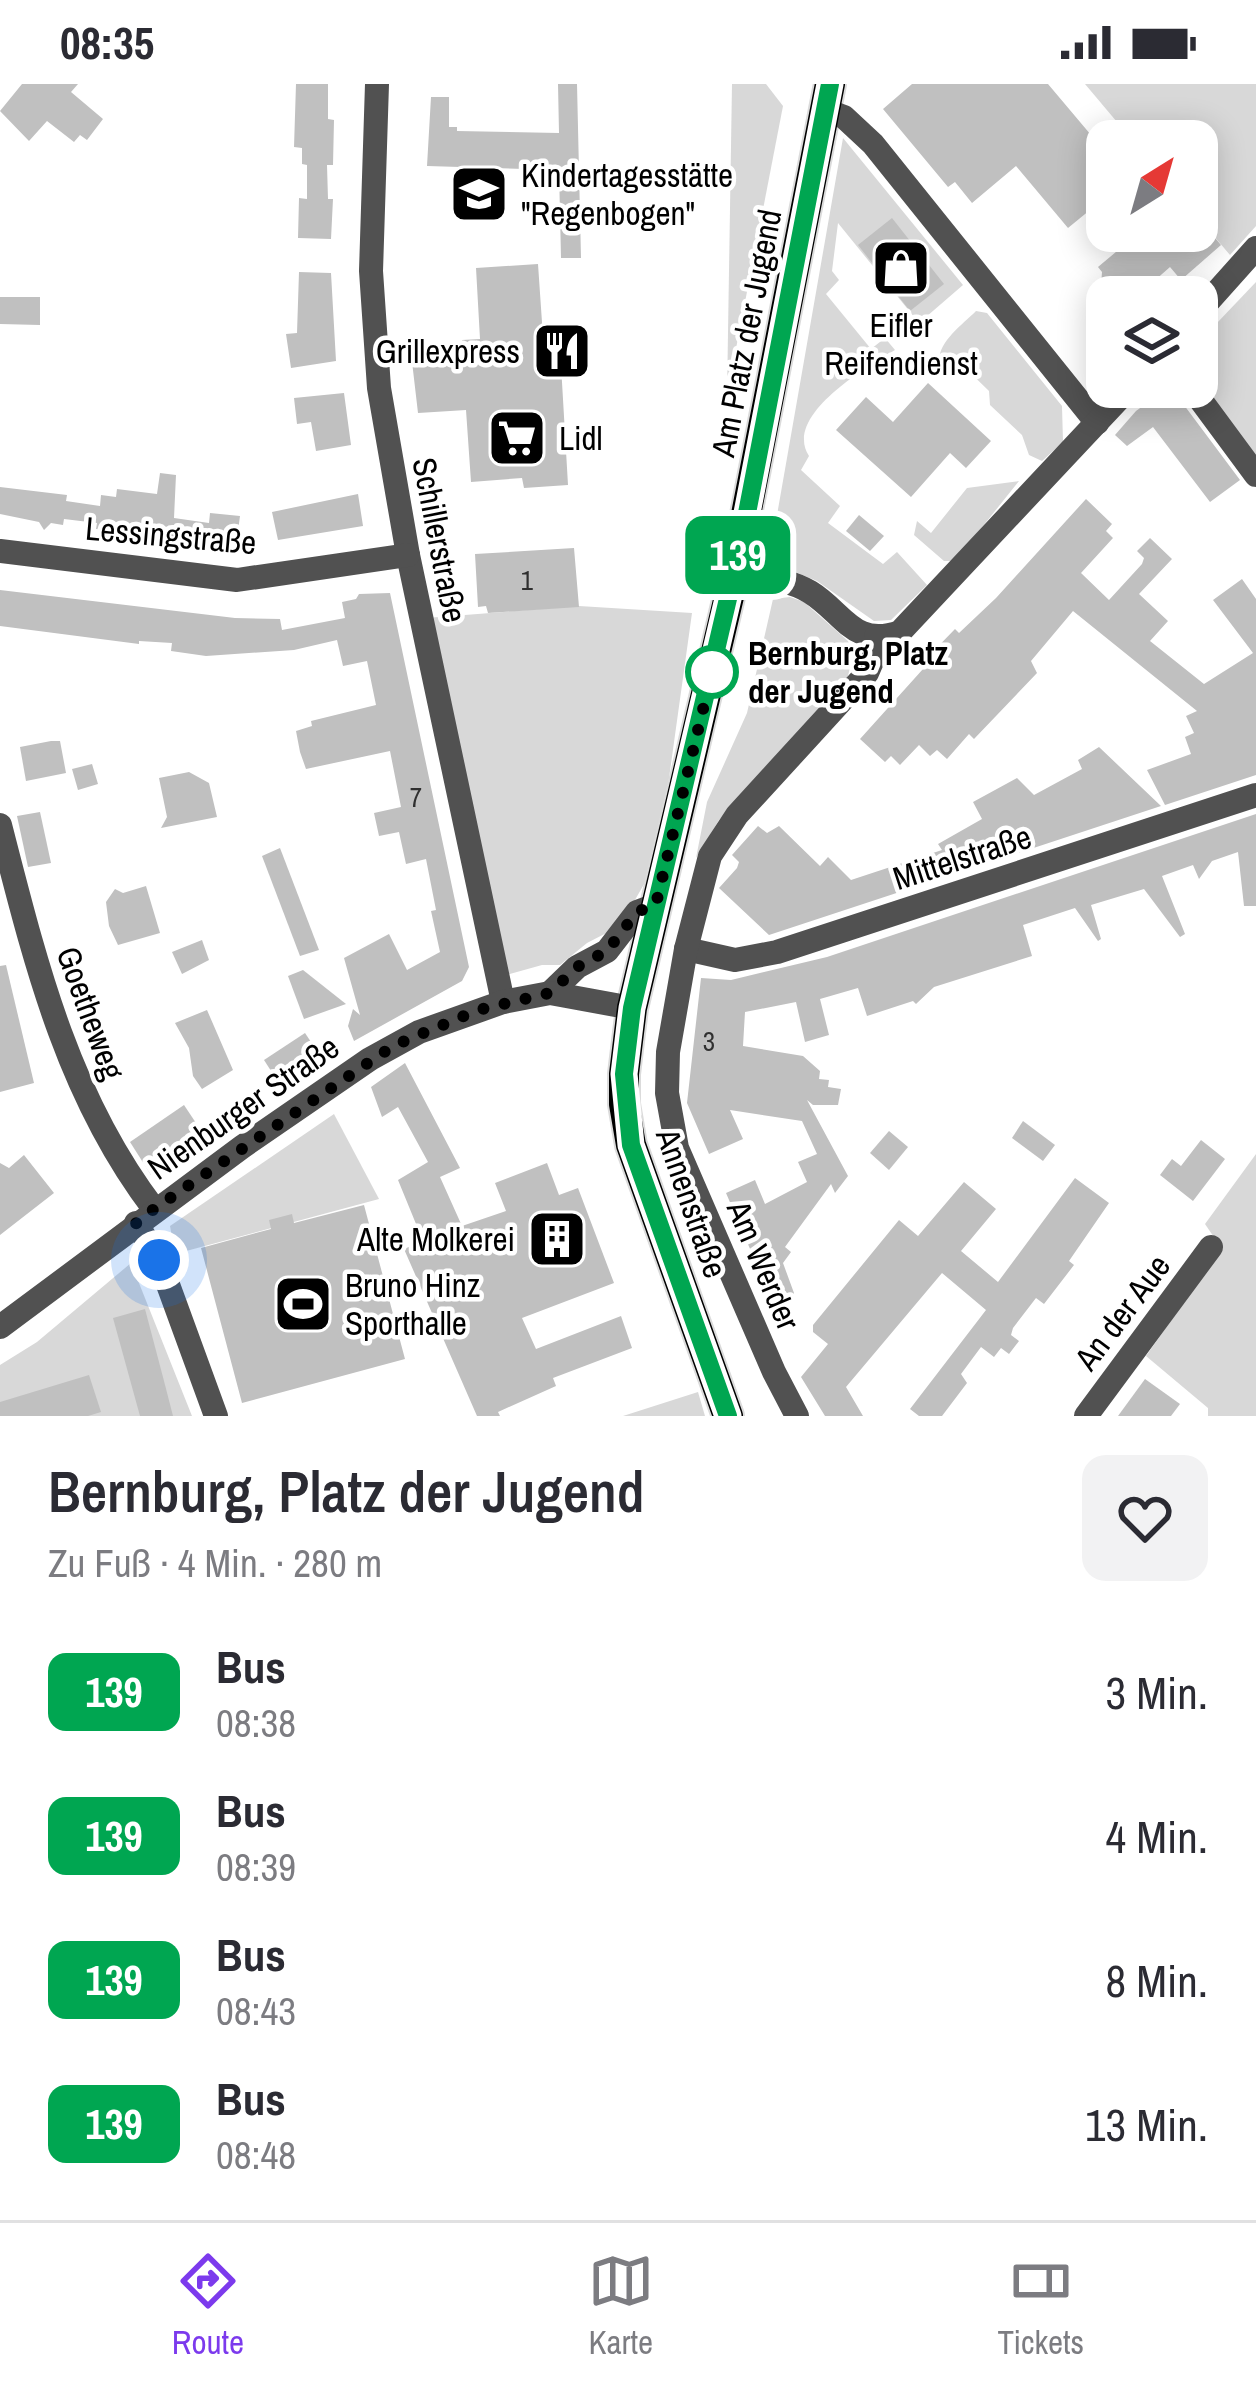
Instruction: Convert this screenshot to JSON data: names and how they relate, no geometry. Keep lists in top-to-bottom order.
{
  "streets": {
    "main road": ["Am Platz der Jugend", "Annenstraße"],
    "street": [
      "Lessingstraße",
      "Schillerstraße",
      "Mittelstraße",
      "Goetheweg",
      "Nienburger Straße",
      "Am Werder",
      "An der Aue"
    ]
  },
  "crossings": [
    ["Am Platz der Jugend", "Nienburger Straße"],
    ["Am Platz der Jugend", "Annenstraße"],
    ["Lessingstraße", "Schillerstraße"],
    ["Schillerstraße", "Nienburger Straße"],
    ["Mittelstraße", "Am Werder"],
    ["Goetheweg", "Nienburger Straße"],
    ["Nienburger Straße", "Annenstraße"]
  ],
  "places": {
    "school or university": ["Kindertagesstätte \"Regenbogen\""],
    "shop": ["Eifler Reifendienst"],
    "restaurant": ["Grillexpress"],
    "supermarket": ["Lidl"],
    "other": ["Bernburg, Platz der Jugend"],
    "building": ["Alte Molkerei"],
    "sports": ["Bruno Hinz Sporthalle"]
  },
  "lines": ["bus line 139"],
  "house_numbers": ["1", "7", "3"],
  "north": "top right",
  "page": {
    "status": "08:35",
    "on_map": "139",
    "heading": ["Bernburg, Platz der Jugend", "Zu Fuß · 4 Min. · 280 m"],
    "list": [
      {
        "mark": "139",
        "name": "Bus",
        "note": "08:38",
        "value": "3 Min."
      },
      {
        "mark": "139",
        "name": "Bus",
        "note": "08:39",
        "value": "4 Min."
      },
      {
        "mark": "139",
        "name": "Bus",
        "note": "08:43",
        "value": "8 Min."
      },
      {
        "mark": "139",
        "name": "Bus",
        "note": "08:48",
        "value": "13 Min."
      }
    ],
    "tabs": ["Route", "Karte", "Tickets"]
  }
}
